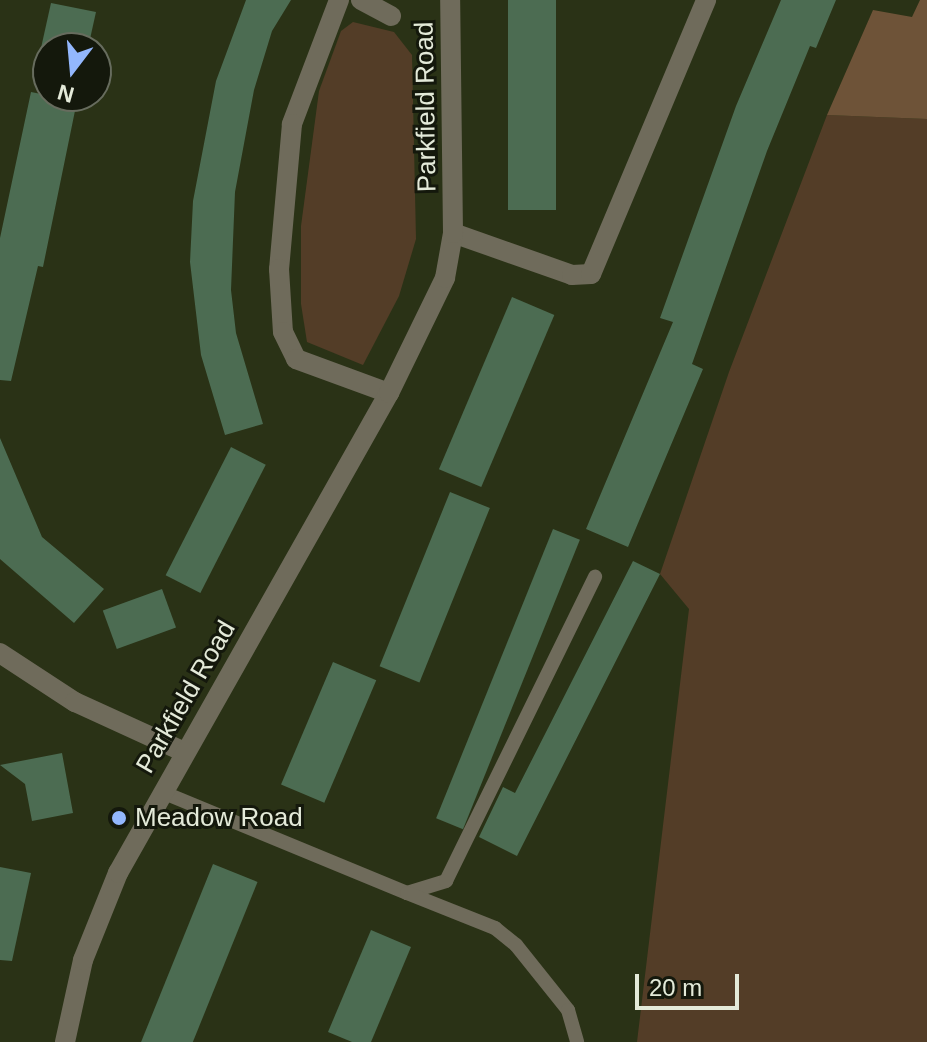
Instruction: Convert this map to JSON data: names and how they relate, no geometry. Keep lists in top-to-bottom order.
{
  "streets": {
    "street": ["Parkfield Road"]
  },
  "places": ["Meadow Road"],
  "scale_bar": "20 m",
  "north": "bottom"
}
